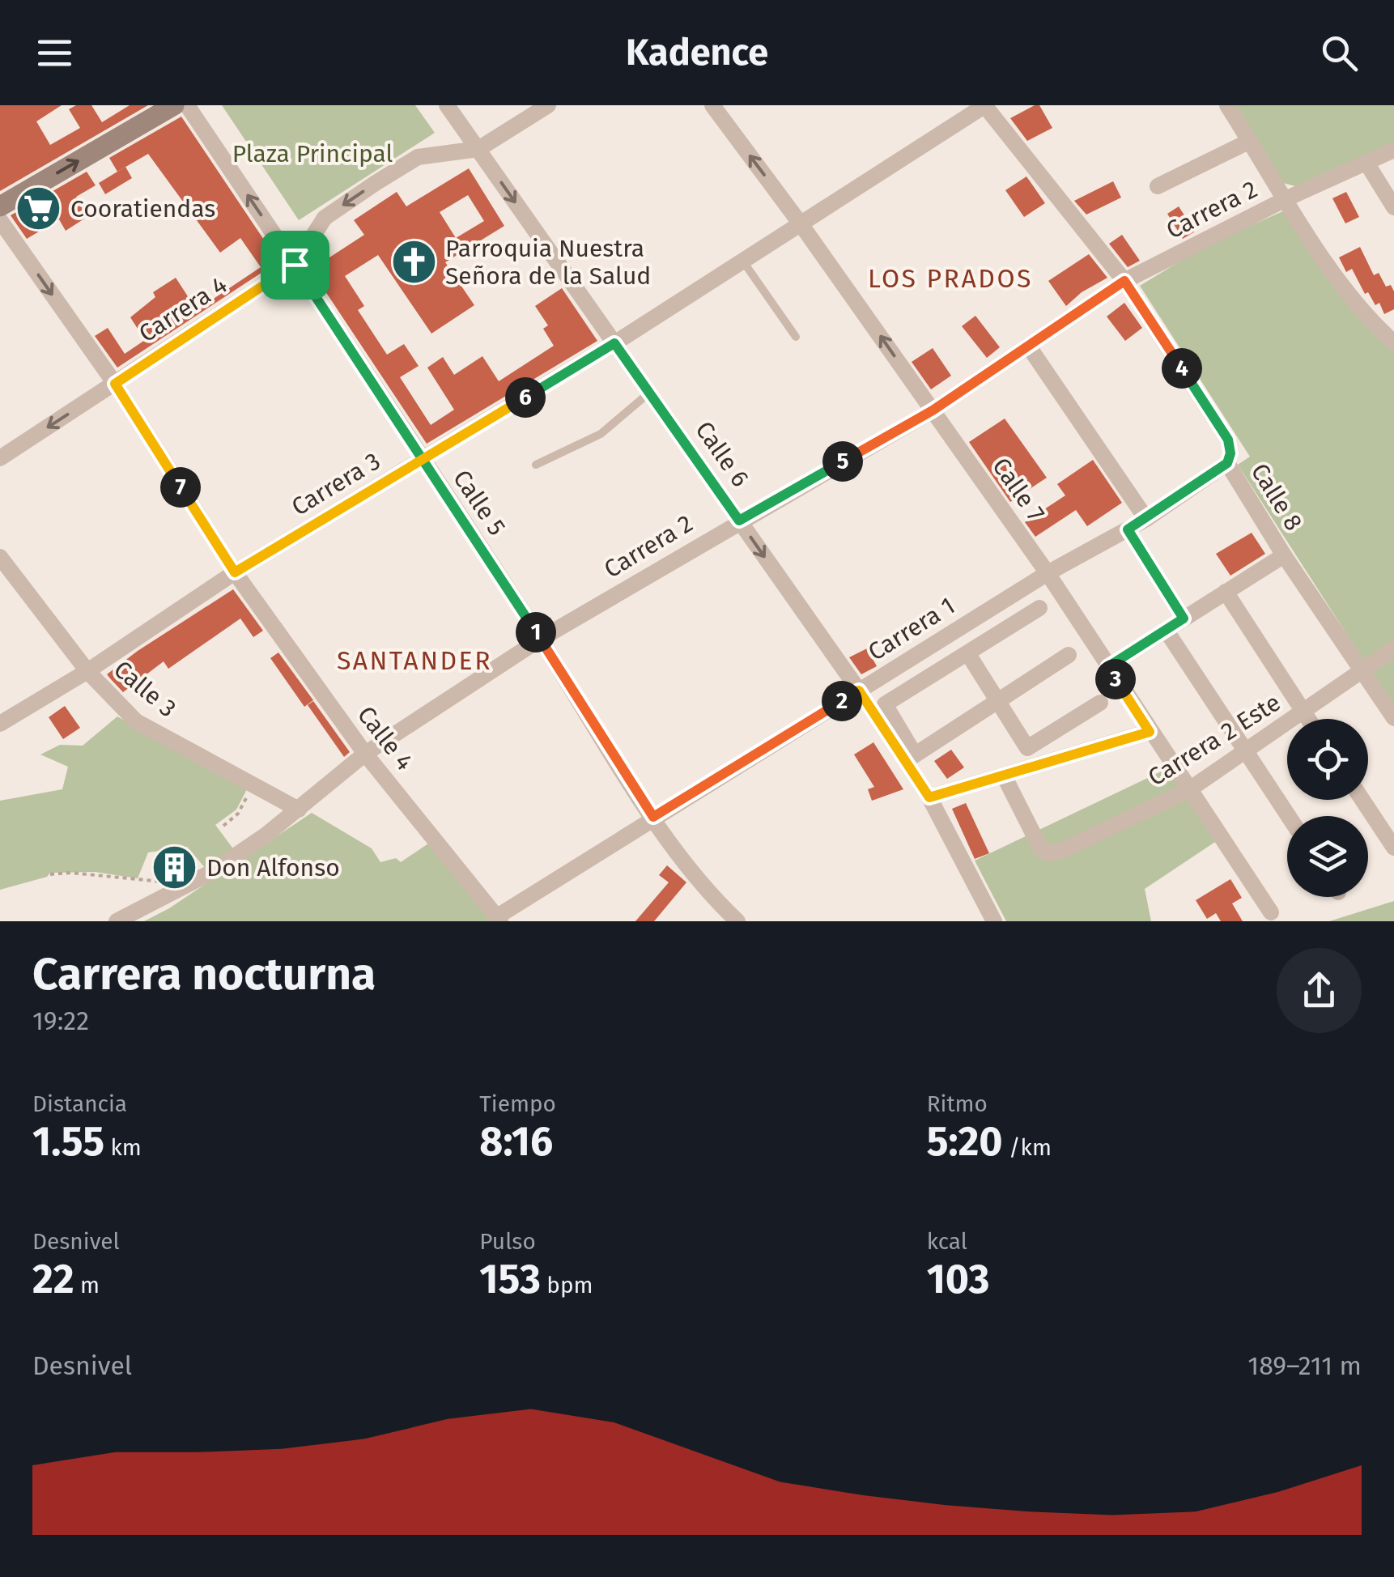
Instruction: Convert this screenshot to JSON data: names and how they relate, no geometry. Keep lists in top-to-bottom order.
{
  "streets": {
    "street": [
      "Carrera 2",
      "Carrera 4",
      "Calle 6",
      "Carrera 3",
      "Calle 7",
      "Calle 8",
      "Calle 5",
      "Carrera 1",
      "Calle 3",
      "Calle 4",
      "Carrera 2 Este"
    ]
  },
  "crossings": [
    ["Carrera 2", "Calle 6"],
    ["Carrera 2", "Calle 7"],
    ["Carrera 2", "Calle 8"],
    ["Carrera 2", "Calle 5"],
    ["Carrera 2", "Calle 3"],
    ["Carrera 2", "Calle 4"],
    ["Carrera 4", "Calle 6"],
    ["Carrera 4", "Calle 5"],
    ["Carrera 4", "Calle 4"],
    ["Calle 6", "Carrera 3"],
    ["Calle 6", "Carrera 1"],
    ["Carrera 3", "Calle 7"],
    ["Carrera 3", "Calle 8"],
    ["Carrera 3", "Calle 5"],
    ["Carrera 3", "Calle 3"],
    ["Carrera 3", "Calle 4"],
    ["Calle 7", "Carrera 1"],
    ["Calle 7", "Carrera 2 Este"],
    ["Calle 8", "Carrera 1"],
    ["Calle 8", "Carrera 2 Este"],
    ["Calle 5", "Carrera 1"],
    ["Carrera 1", "Calle 4"]
  ],
  "one_way": ["Carrera 4", "Calle 6", "Calle 7"],
  "districts": ["LOS PRADOS", "SANTANDER"],
  "parks": ["Plaza Principal"],
  "places": {
    "supermarket": ["Cooratiendas"],
    "church": ["Parroquia Nuestra Señora de la Salud"],
    "building": ["Don Alfonso"]
  },
  "page": {
    "header": "Kadence",
    "pins": [
      "4",
      "6",
      "5",
      "7",
      "1",
      "3",
      "2"
    ],
    "heading": ["Carrera nocturna", "19:22"],
    "stats": [
      ["Distancia", "1.55 km"],
      ["Tiempo", "8:16"],
      ["Ritmo", "5:20 /km"],
      ["Desnivel", "22 m"],
      ["Pulso", "153 bpm"],
      ["kcal", "103"]
    ],
    "chart": ["Desnivel", "189–211 m"]
  }
}
